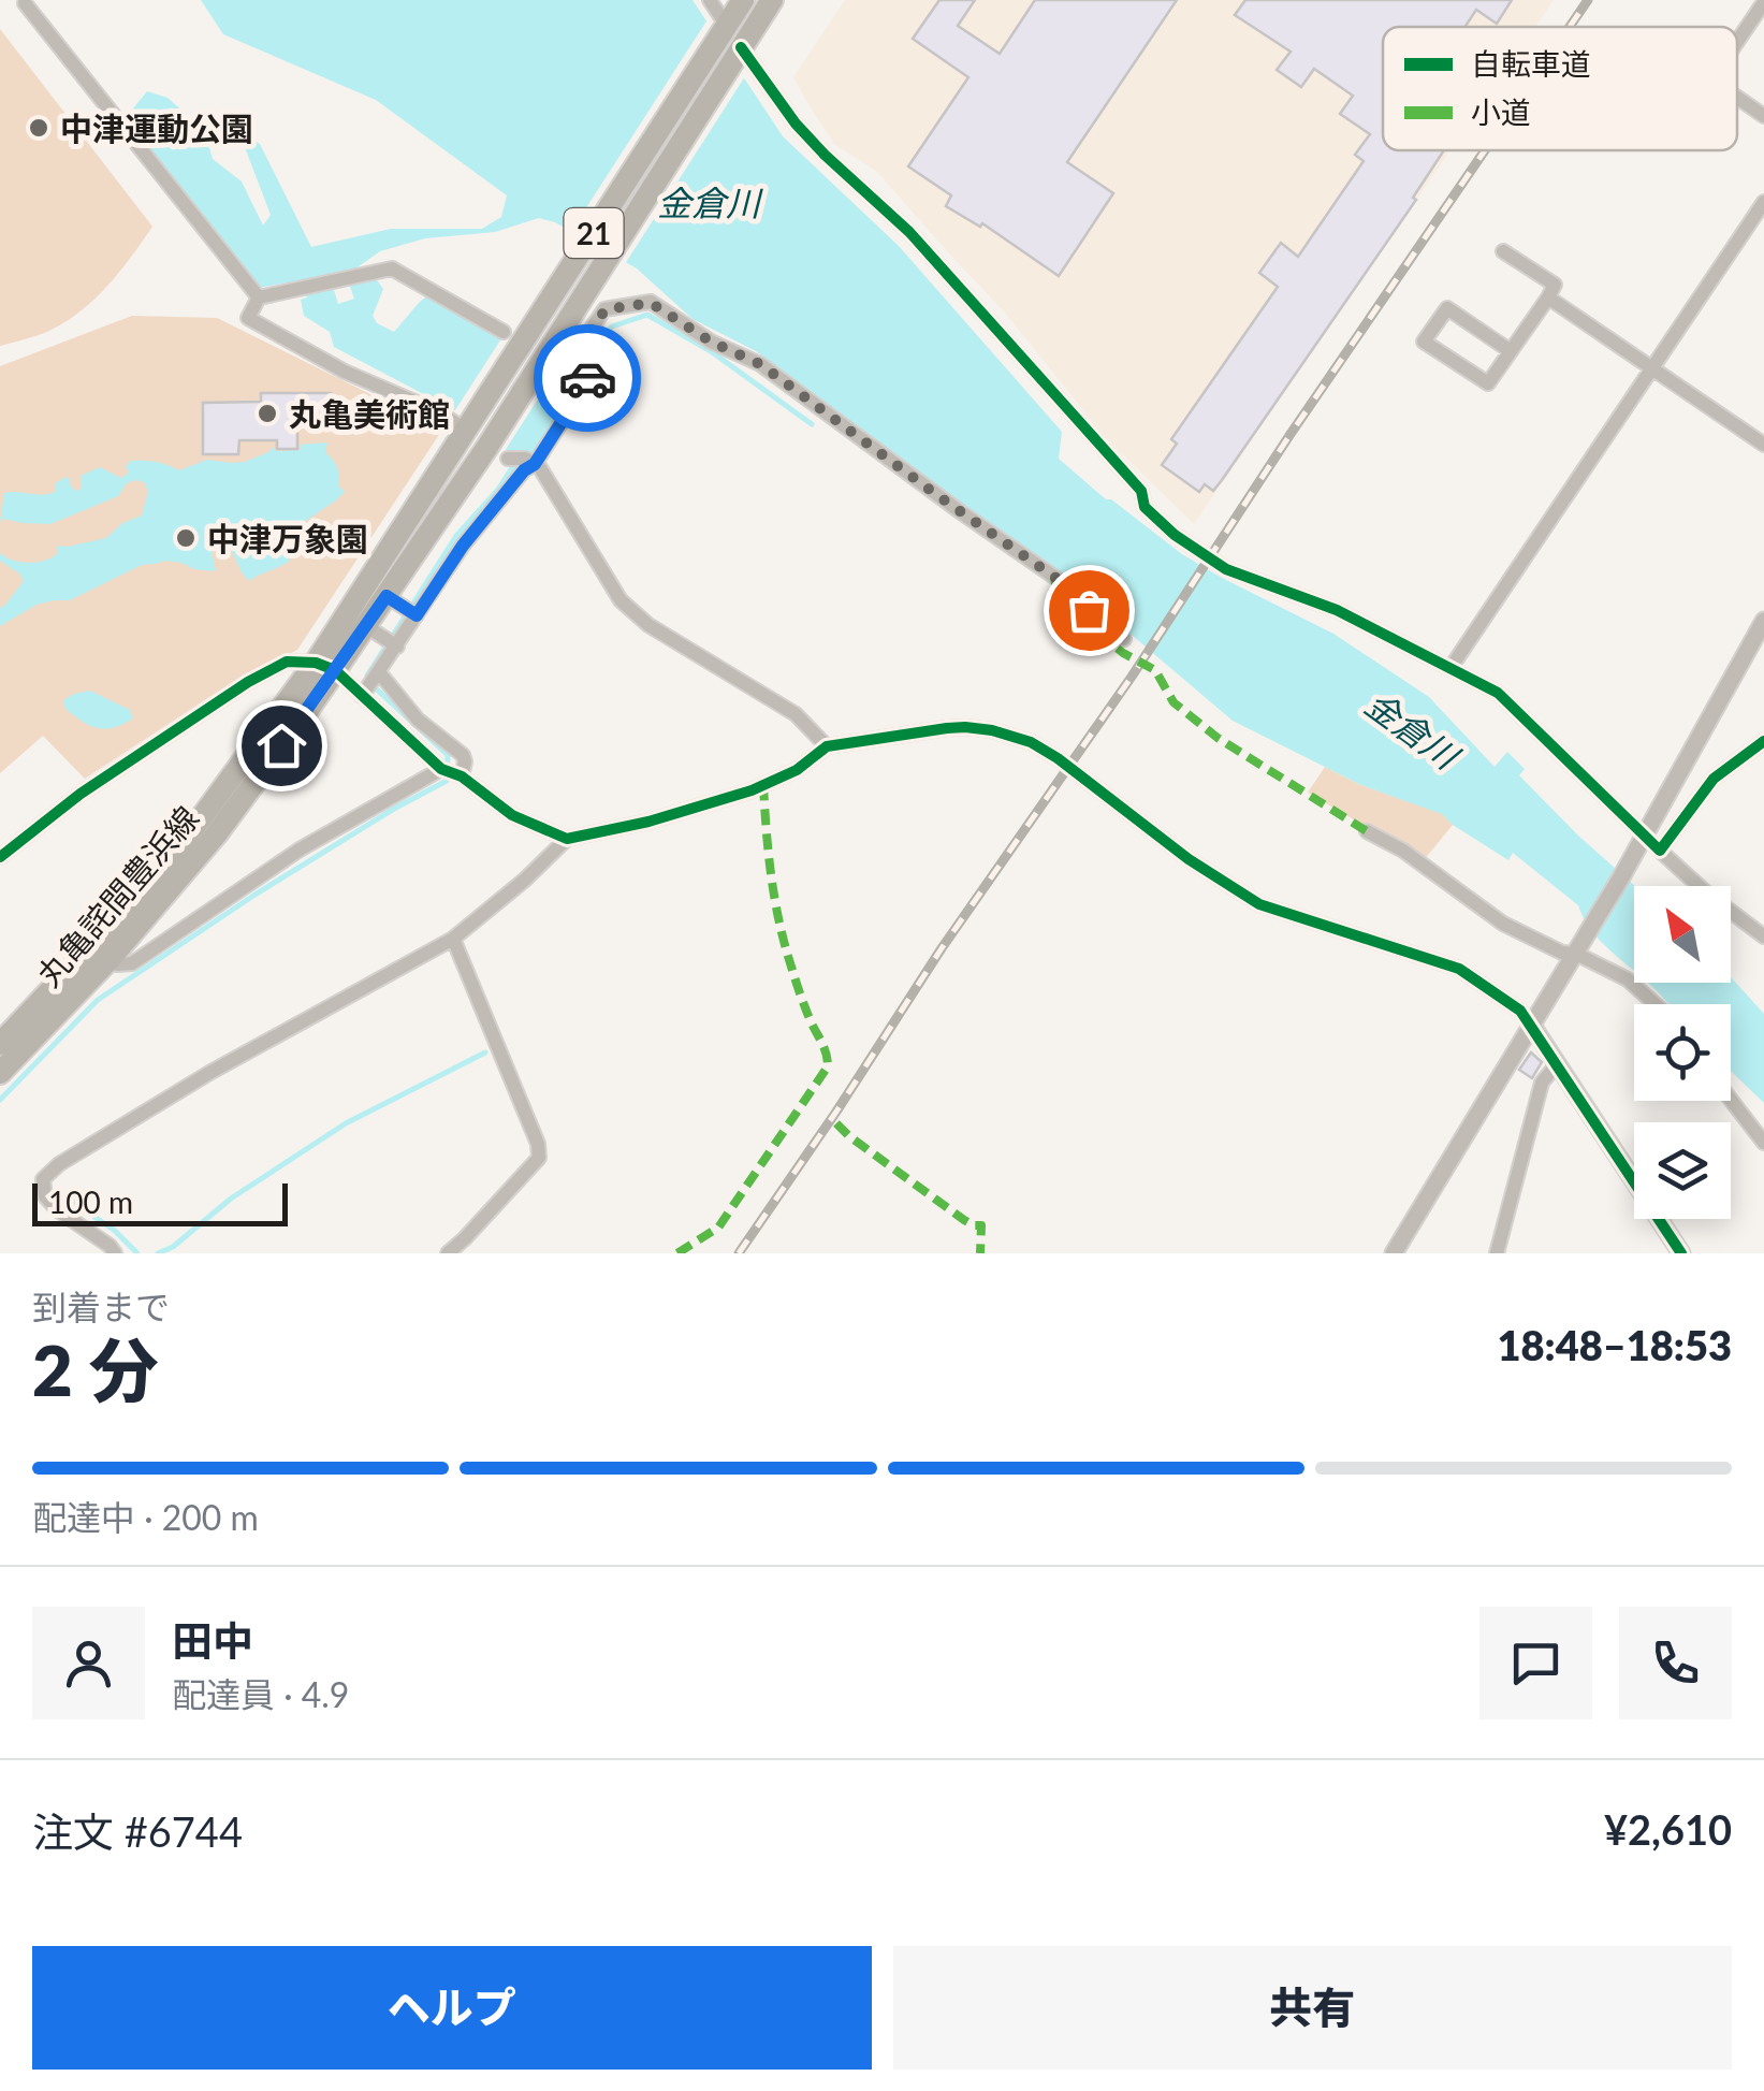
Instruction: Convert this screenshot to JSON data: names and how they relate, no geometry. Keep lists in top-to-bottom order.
{
  "streets": {
    "main road": ["21", "丸亀詫間豊浜線"]
  },
  "crossings": [
    ["21", "丸亀詫間豊浜線"]
  ],
  "water": ["金倉川"],
  "places": ["中津運動公園", "丸亀美術館", "中津万象園"],
  "legend": ["自転車道", "小道"],
  "scale_bar": "100 m",
  "north": "top left",
  "page": {
    "scale": "100 m",
    "heading": ["2 分", "到着まで", "18:48–18:53"],
    "panel": [
      "田中",
      "配達員 · 4.9",
      "注文 #6744",
      "¥2,610"
    ],
    "bar": "配達中 · 200 m",
    "buttons": ["ヘルプ", "共有"]
  }
}
